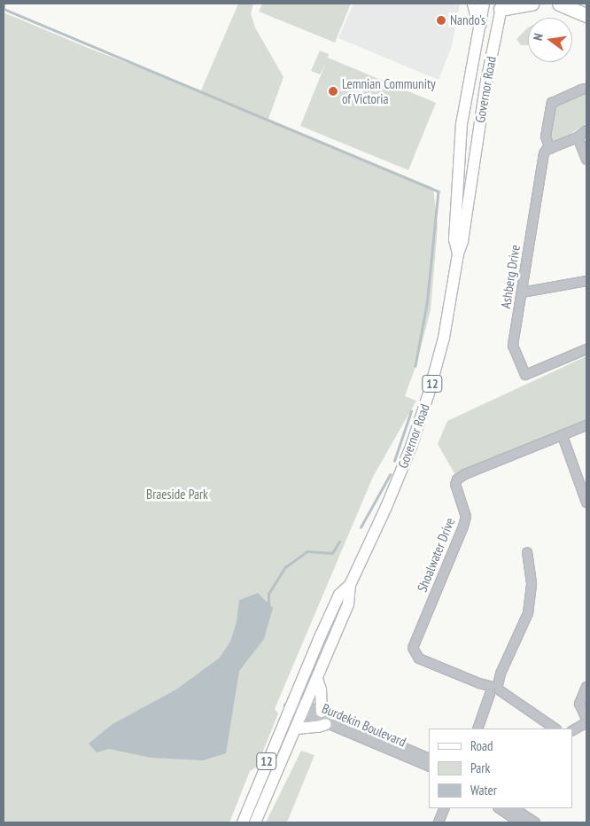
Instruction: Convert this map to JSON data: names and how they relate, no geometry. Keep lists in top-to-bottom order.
{
  "streets": {
    "main road": ["Governor Road", "12"],
    "street": ["Ashberg Drive", "Shoalwater Drive", "Burdekin Boulevard"]
  },
  "crossings": [
    ["Governor Road", "Burdekin Boulevard"]
  ],
  "parks": ["Braeside Park"],
  "places": ["Nando's", "Lemnian Community of Victoria"],
  "legend": ["Road", "Park", "Water"],
  "north": "left"
}
